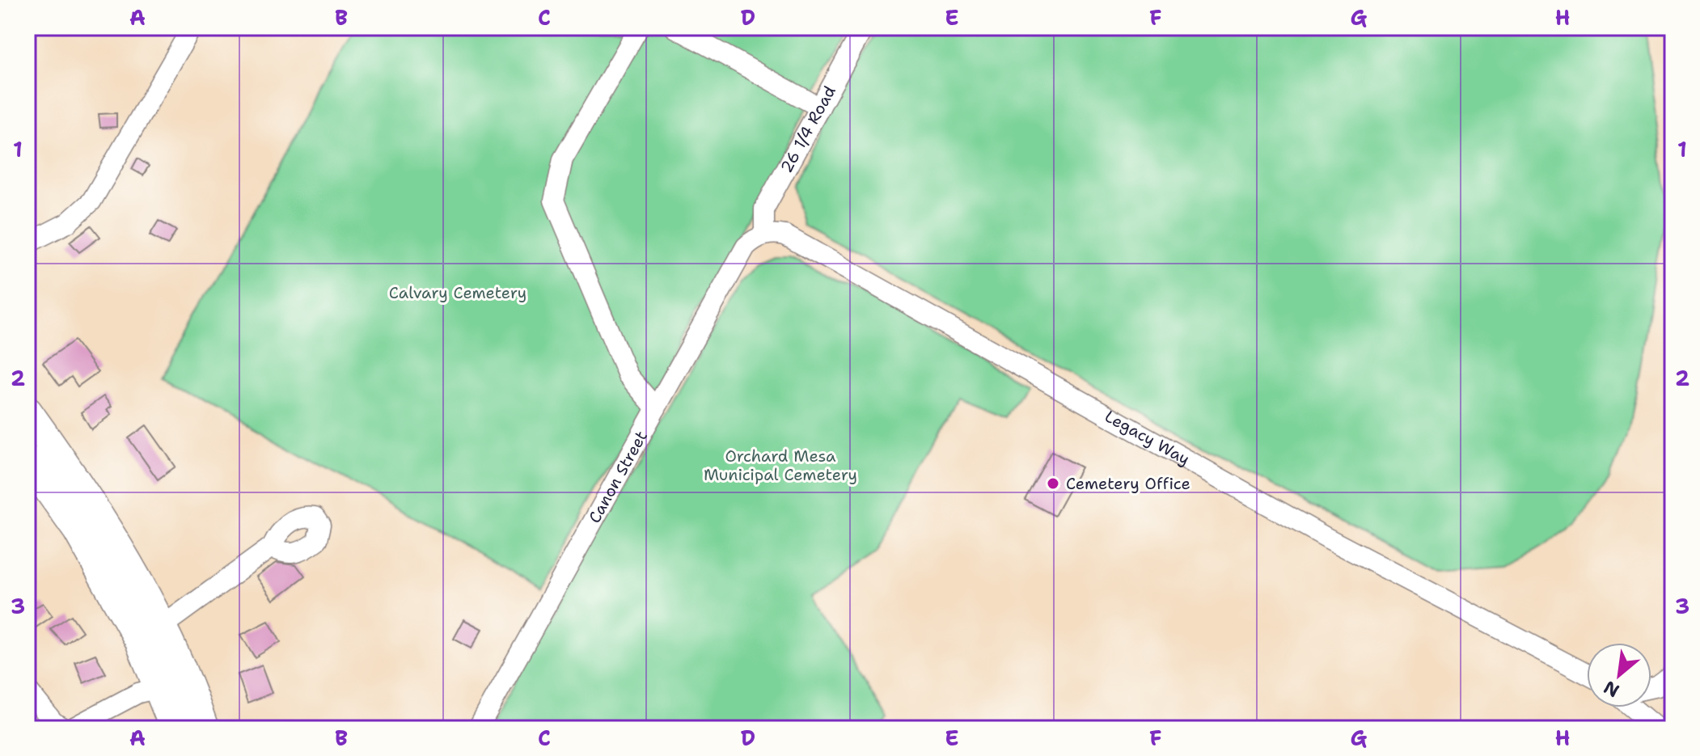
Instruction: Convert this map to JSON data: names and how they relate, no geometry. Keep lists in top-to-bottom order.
{
  "streets": {
    "street": ["26 1/4 Road", "Legacy Way", "Canon Street"]
  },
  "crossings": [
    ["26 1/4 Road", "Legacy Way"],
    ["26 1/4 Road", "Canon Street"],
    ["Legacy Way", "Canon Street"]
  ],
  "parks": ["Calvary Cemetery", "Orchard Mesa Municipal Cemetery"],
  "places": ["Cemetery Office"],
  "north": "bottom left",
  "grid": {
    "columns": [
      "A",
      "B",
      "C",
      "D",
      "E",
      "F",
      "G",
      "H"
    ],
    "rows": ["1", "2", "3"]
  }
}
